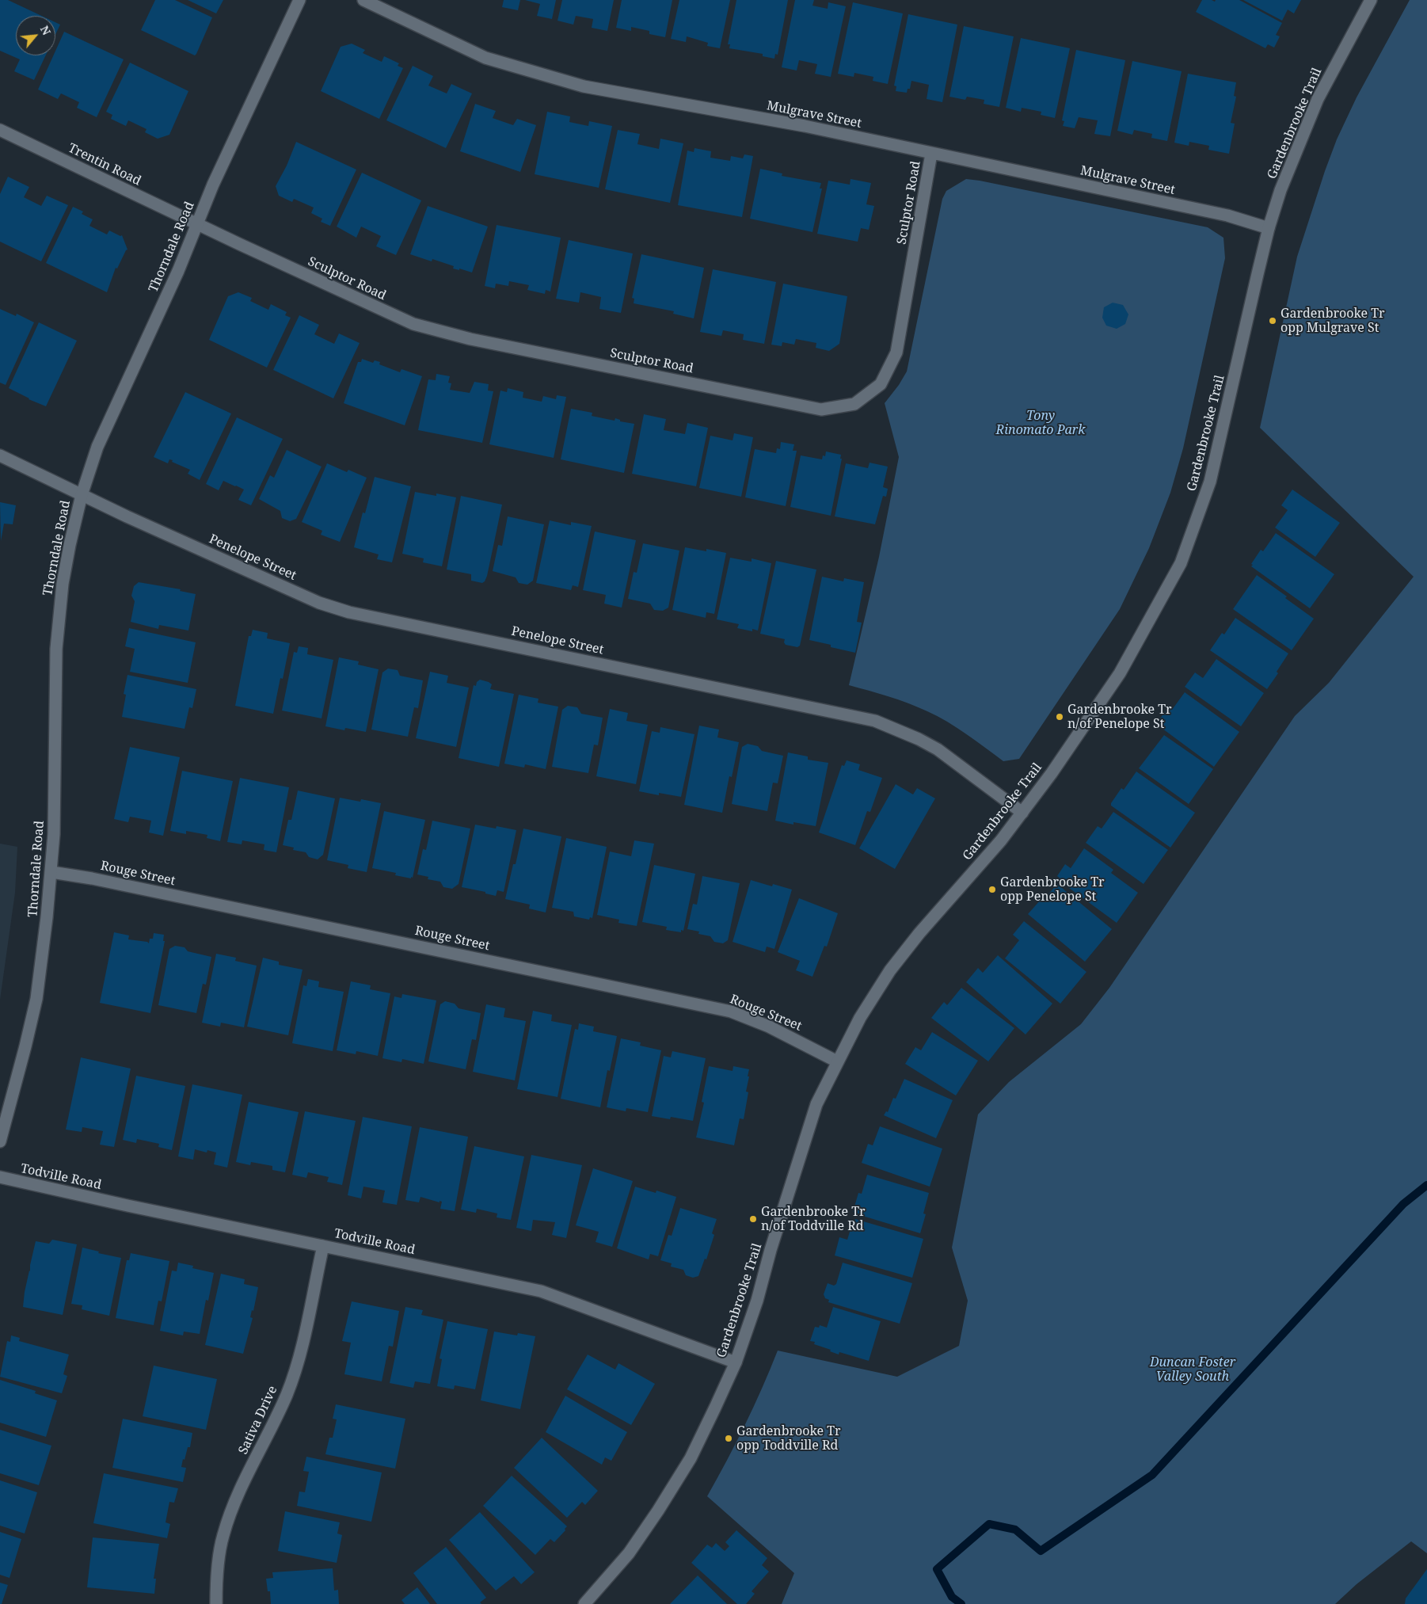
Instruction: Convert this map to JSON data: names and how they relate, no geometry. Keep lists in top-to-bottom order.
{
  "streets": {
    "street": [
      "Mulgrave Street",
      "Gardenbrooke Trail",
      "Trentin Road",
      "Sculptor Road",
      "Thorndale Road",
      "Penelope Street",
      "Rouge Street",
      "Todville Road",
      "Sativa Drive"
    ]
  },
  "crossings": [
    ["Mulgrave Street", "Gardenbrooke Trail"],
    ["Mulgrave Street", "Sculptor Road"],
    ["Gardenbrooke Trail", "Penelope Street"],
    ["Gardenbrooke Trail", "Rouge Street"],
    ["Gardenbrooke Trail", "Todville Road"],
    ["Trentin Road", "Sculptor Road"],
    ["Trentin Road", "Thorndale Road"],
    ["Sculptor Road", "Thorndale Road"],
    ["Thorndale Road", "Penelope Street"],
    ["Thorndale Road", "Rouge Street"],
    ["Todville Road", "Sativa Drive"]
  ],
  "parks": ["Tony Rinomato Park", "Duncan Foster Valley South"],
  "places": [
    "Gardenbrooke Tr opp Mulgrave St",
    "Gardenbrooke Tr n/of Penelope St",
    "Gardenbrooke Tr opp Penelope St",
    "Gardenbrooke Tr n/of Toddville Rd",
    "Gardenbrooke Tr opp Toddville Rd"
  ],
  "north": "top right"
}
